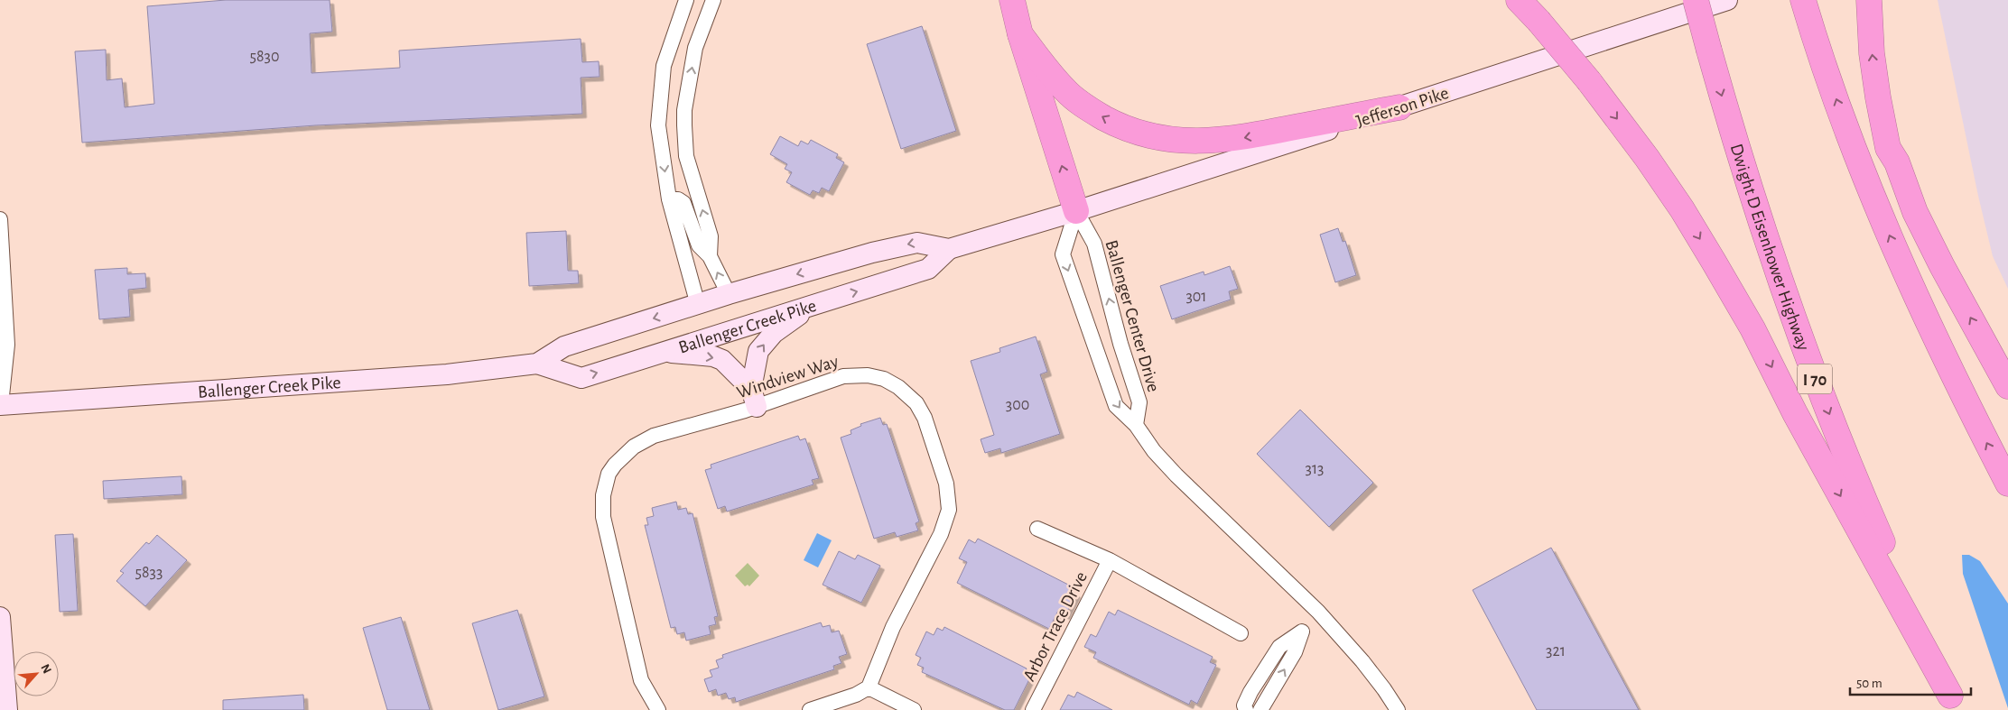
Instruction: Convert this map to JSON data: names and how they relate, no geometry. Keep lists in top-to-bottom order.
{
  "streets": {
    "highway": ["Dwight D Eisenhower Highway", "I 70"],
    "main road": ["Jefferson Pike", "Ballenger Creek Pike"],
    "street": ["Ballenger Center Drive", "Windview Way", "Arbor Trace Drive"]
  },
  "crossings": [
    ["Jefferson Pike", "Ballenger Center Drive"],
    ["Jefferson Pike", "Ballenger Creek Pike"],
    ["Ballenger Center Drive", "Ballenger Creek Pike"]
  ],
  "house_numbers": [
    "5830",
    "301",
    "300",
    "313",
    "5833",
    "321"
  ],
  "scale_bar": "50 m",
  "north": "top right"
}
